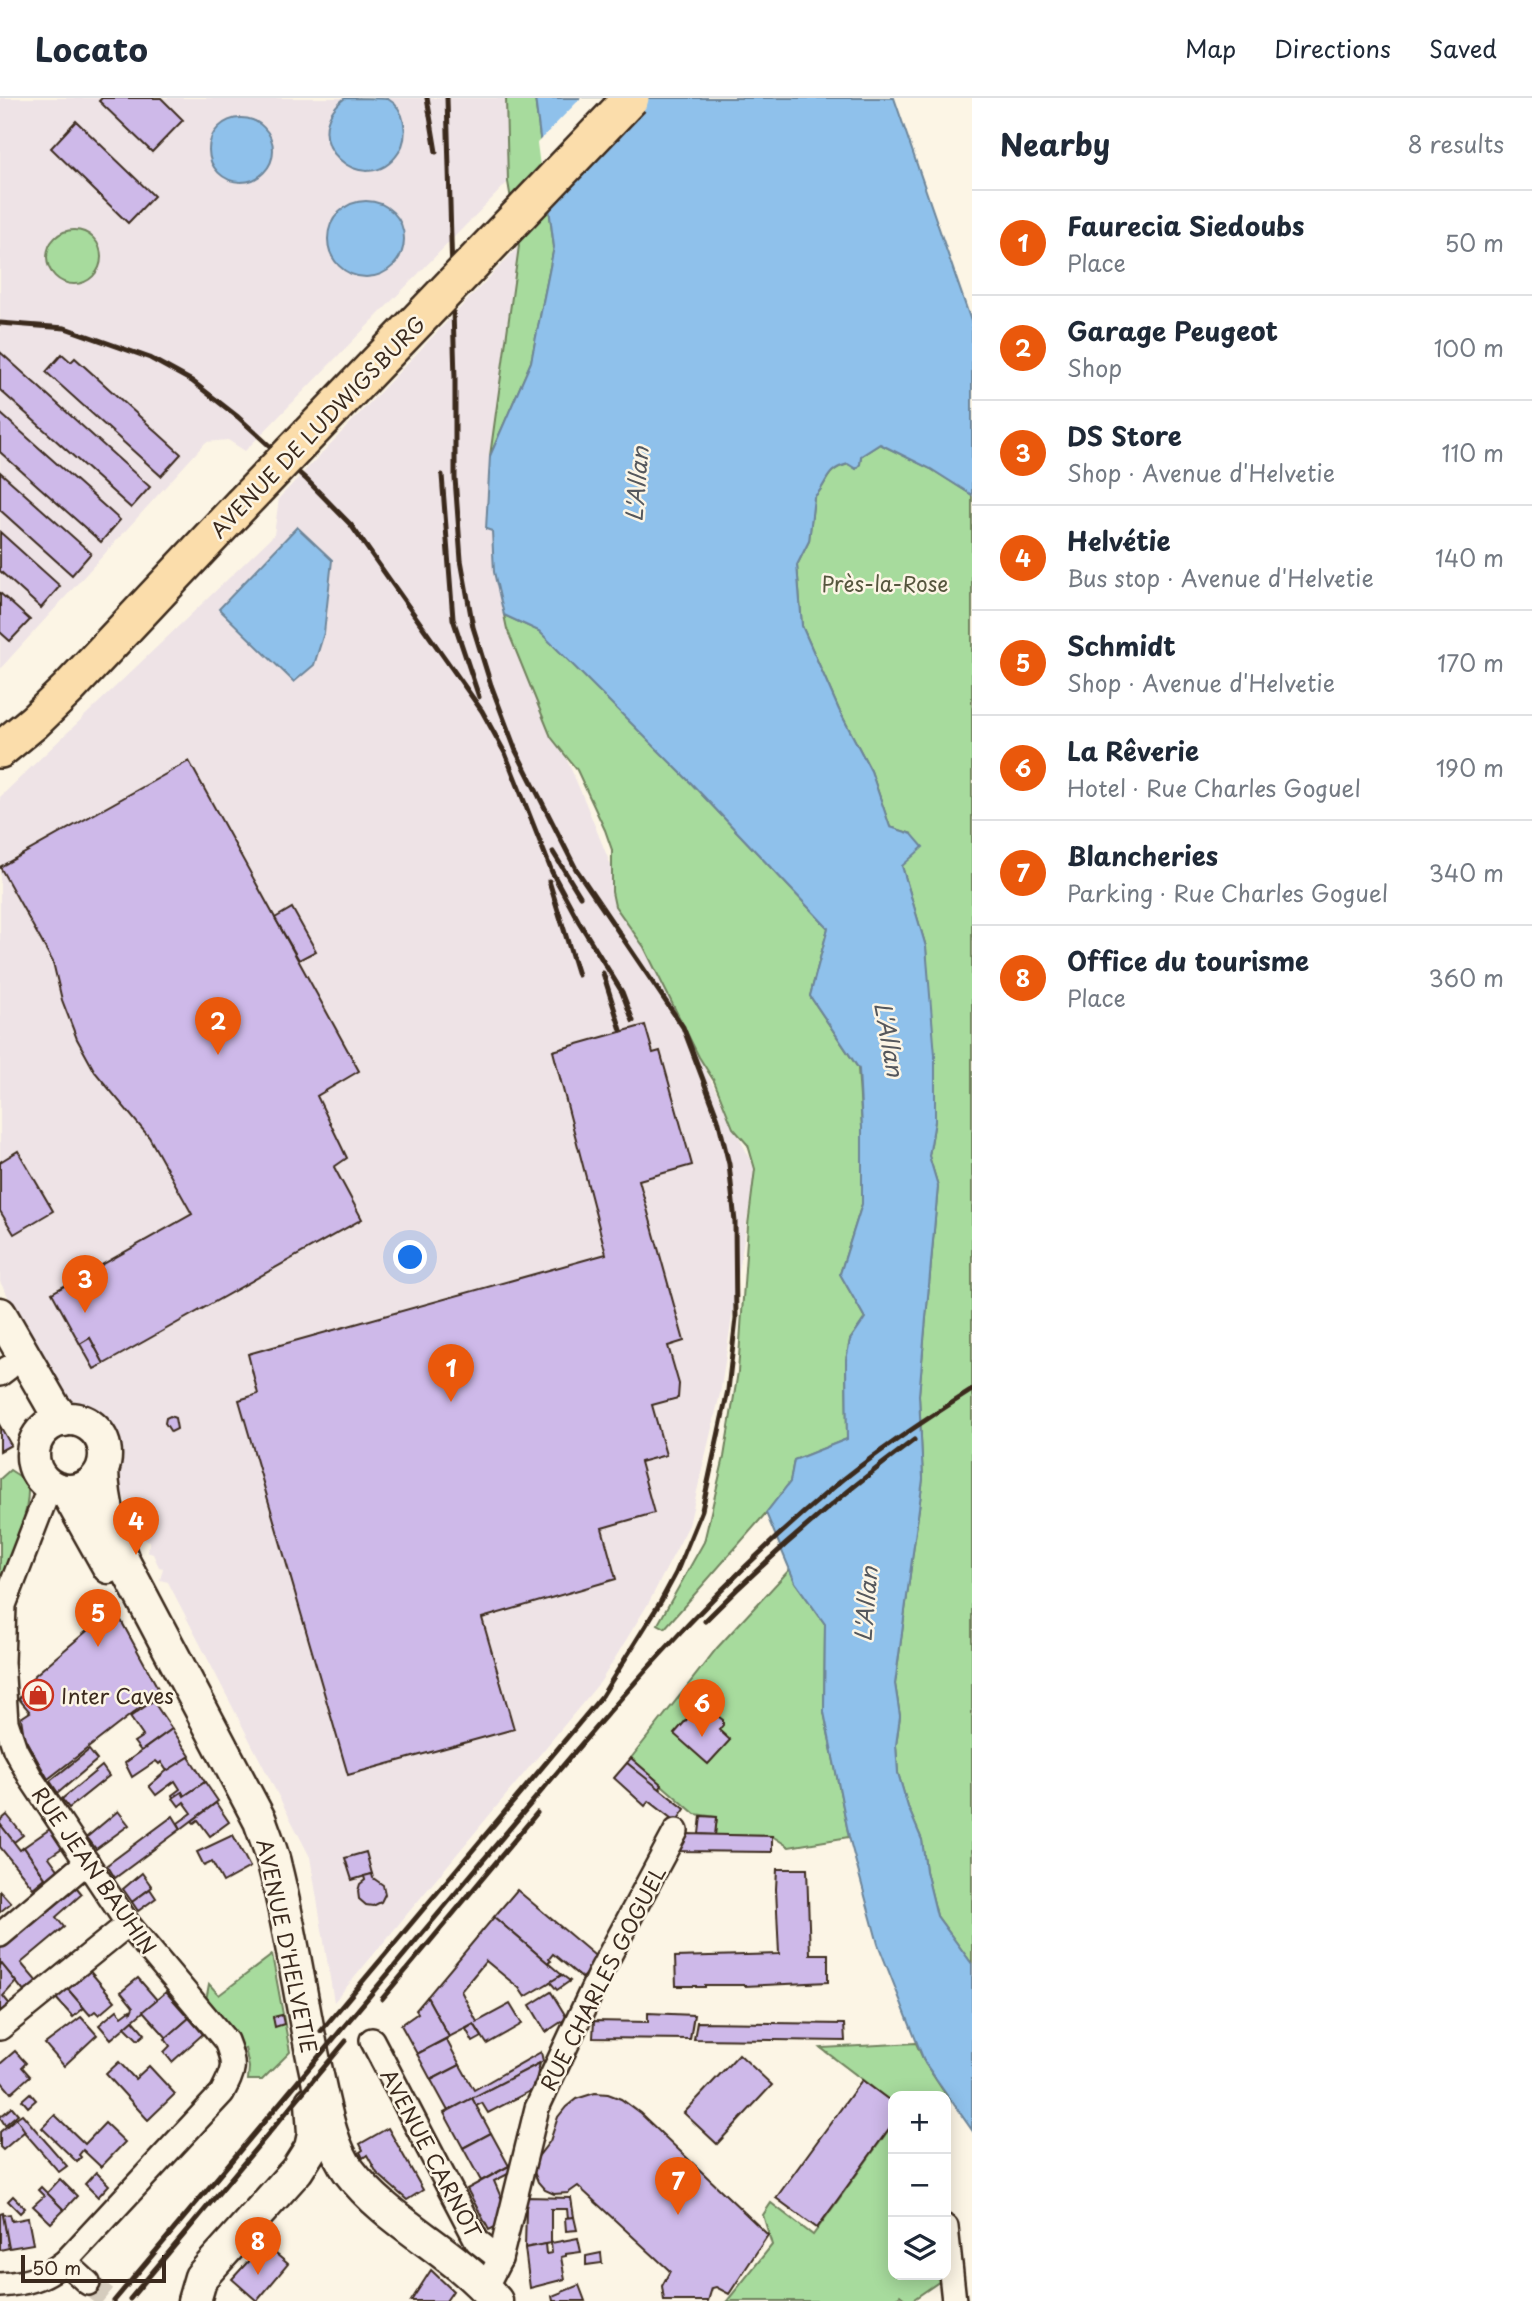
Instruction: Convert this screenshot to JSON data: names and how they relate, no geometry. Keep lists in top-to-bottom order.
{
  "streets": {
    "main road": ["AVENUE DE LUDWIGSBURG", "AVENUE D'HELVETIE"],
    "street": ["RUE JEAN BAUHIN", "RUE CHARLES GOGUEL", "AVENUE CARNOT"]
  },
  "crossings": [
    ["RUE JEAN BAUHIN", "AVENUE D'HELVETIE"],
    ["AVENUE D'HELVETIE", "RUE CHARLES GOGUEL"],
    ["RUE CHARLES GOGUEL", "AVENUE CARNOT"]
  ],
  "water": ["L'Allan"],
  "parks": ["Près-la-Rose"],
  "places": {
    "shop": ["Inter Caves"]
  },
  "scale_bar": "50 m",
  "page": {
    "header": "Locato",
    "nav": ["Map", "Directions", "Saved"],
    "heading": ["Nearby", "8 results"],
    "list": [
      {
        "mark": "1",
        "name": "Faurecia Siedoubs",
        "note": "Place",
        "value": "50 m"
      },
      {
        "mark": "2",
        "name": "Garage Peugeot",
        "note": "Shop",
        "value": "100 m"
      },
      {
        "mark": "3",
        "name": "DS Store",
        "note": "Shop · Avenue d'Helvetie",
        "value": "110 m"
      },
      {
        "mark": "4",
        "name": "Helvétie",
        "note": "Bus stop · Avenue d'Helvetie",
        "value": "140 m"
      },
      {
        "mark": "5",
        "name": "Schmidt",
        "note": "Shop · Avenue d'Helvetie",
        "value": "170 m"
      },
      {
        "mark": "6",
        "name": "La Rêverie",
        "note": "Hotel · Rue Charles Goguel",
        "value": "190 m"
      },
      {
        "mark": "7",
        "name": "Blancheries",
        "note": "Parking · Rue Charles Goguel",
        "value": "340 m"
      },
      {
        "mark": "8",
        "name": "Office du tourisme",
        "note": "Place",
        "value": "360 m"
      }
    ],
    "pins": [
      "2",
      "3",
      "1",
      "4",
      "5",
      "6",
      "7",
      "8"
    ],
    "map_buttons": ["+", "−"],
    "scale": "50 m"
  }
}
